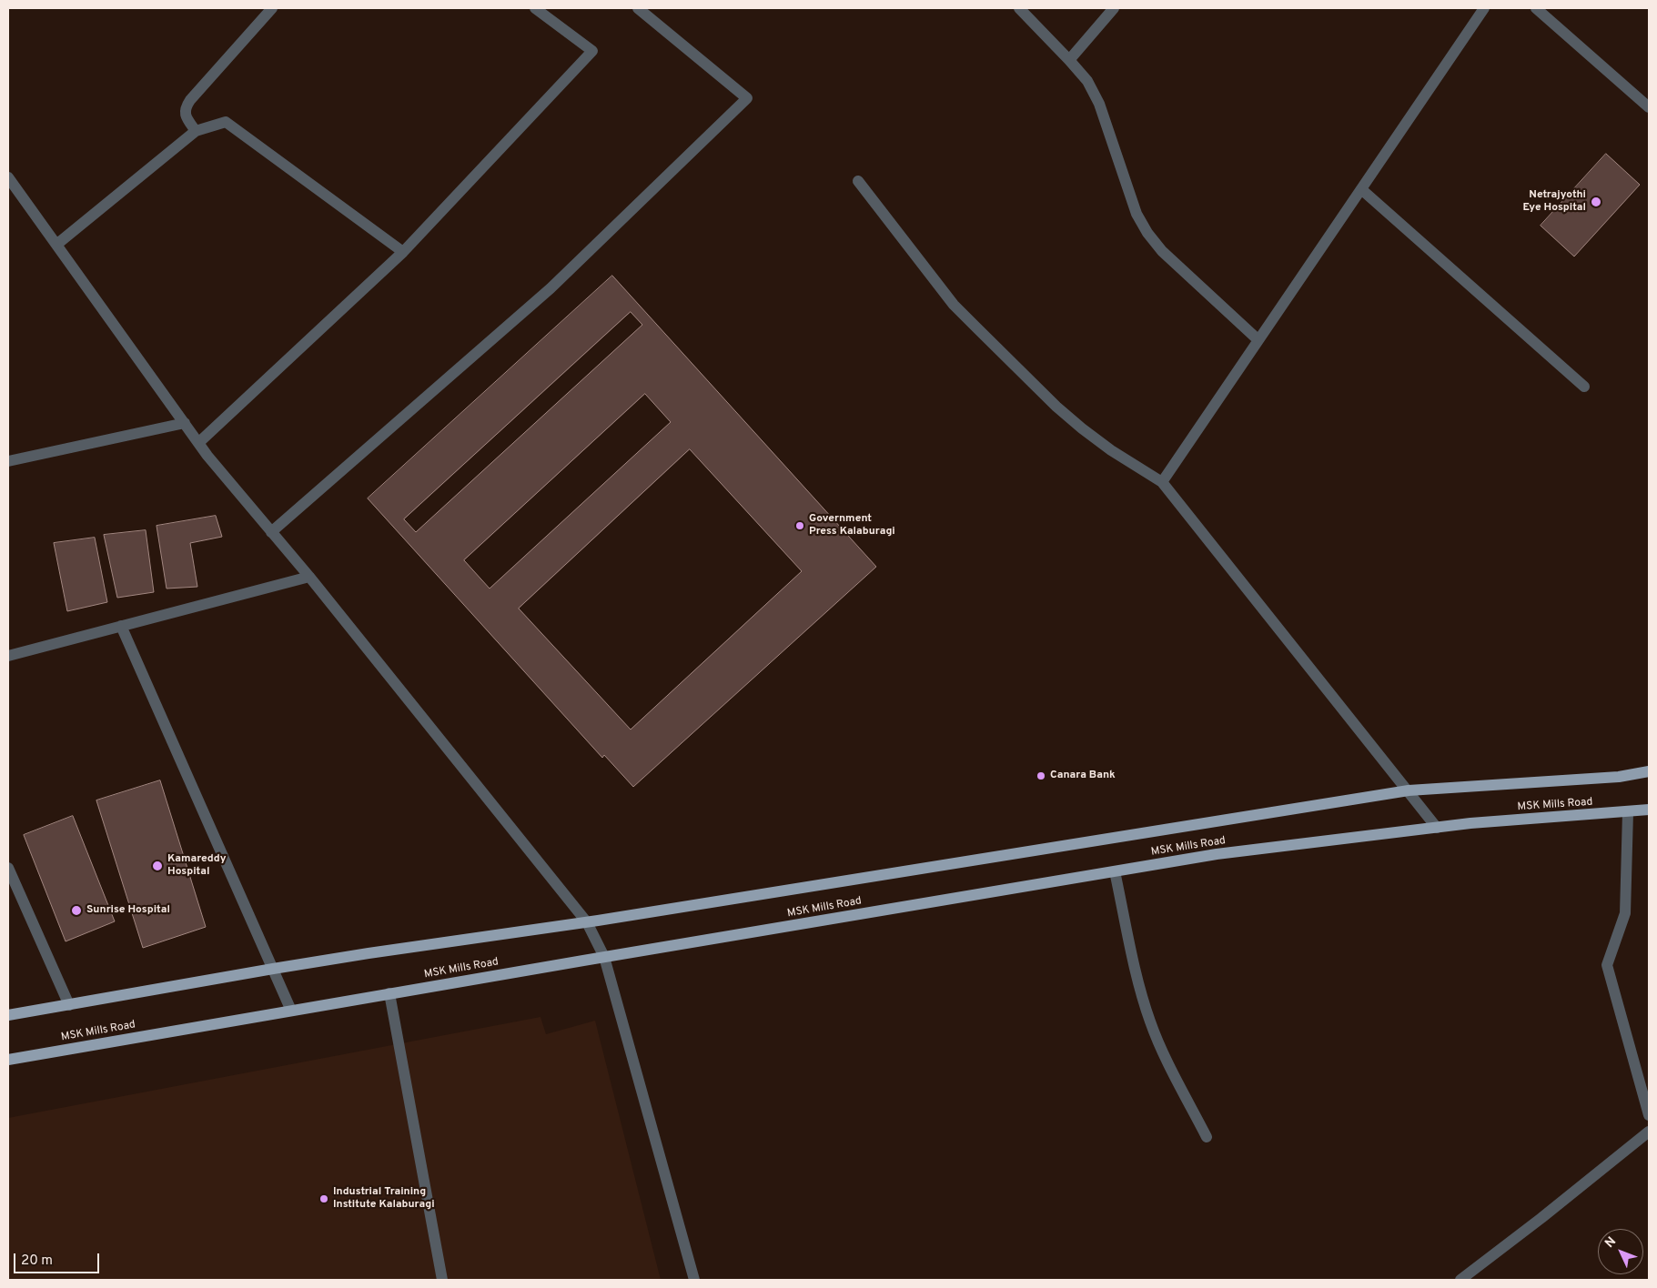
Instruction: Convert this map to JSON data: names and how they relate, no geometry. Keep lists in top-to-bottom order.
{
  "streets": {
    "main road": ["MSK Mills Road"]
  },
  "places": [
    "Netrajyothi Eye Hospital",
    "Government Press Kalaburagi",
    "Canara Bank",
    "Kamareddy Hospital",
    "Sunrise Hospital",
    "Industrial Training Institute Kalaburagi"
  ],
  "scale_bar": "20 m",
  "north": "top left"
}
